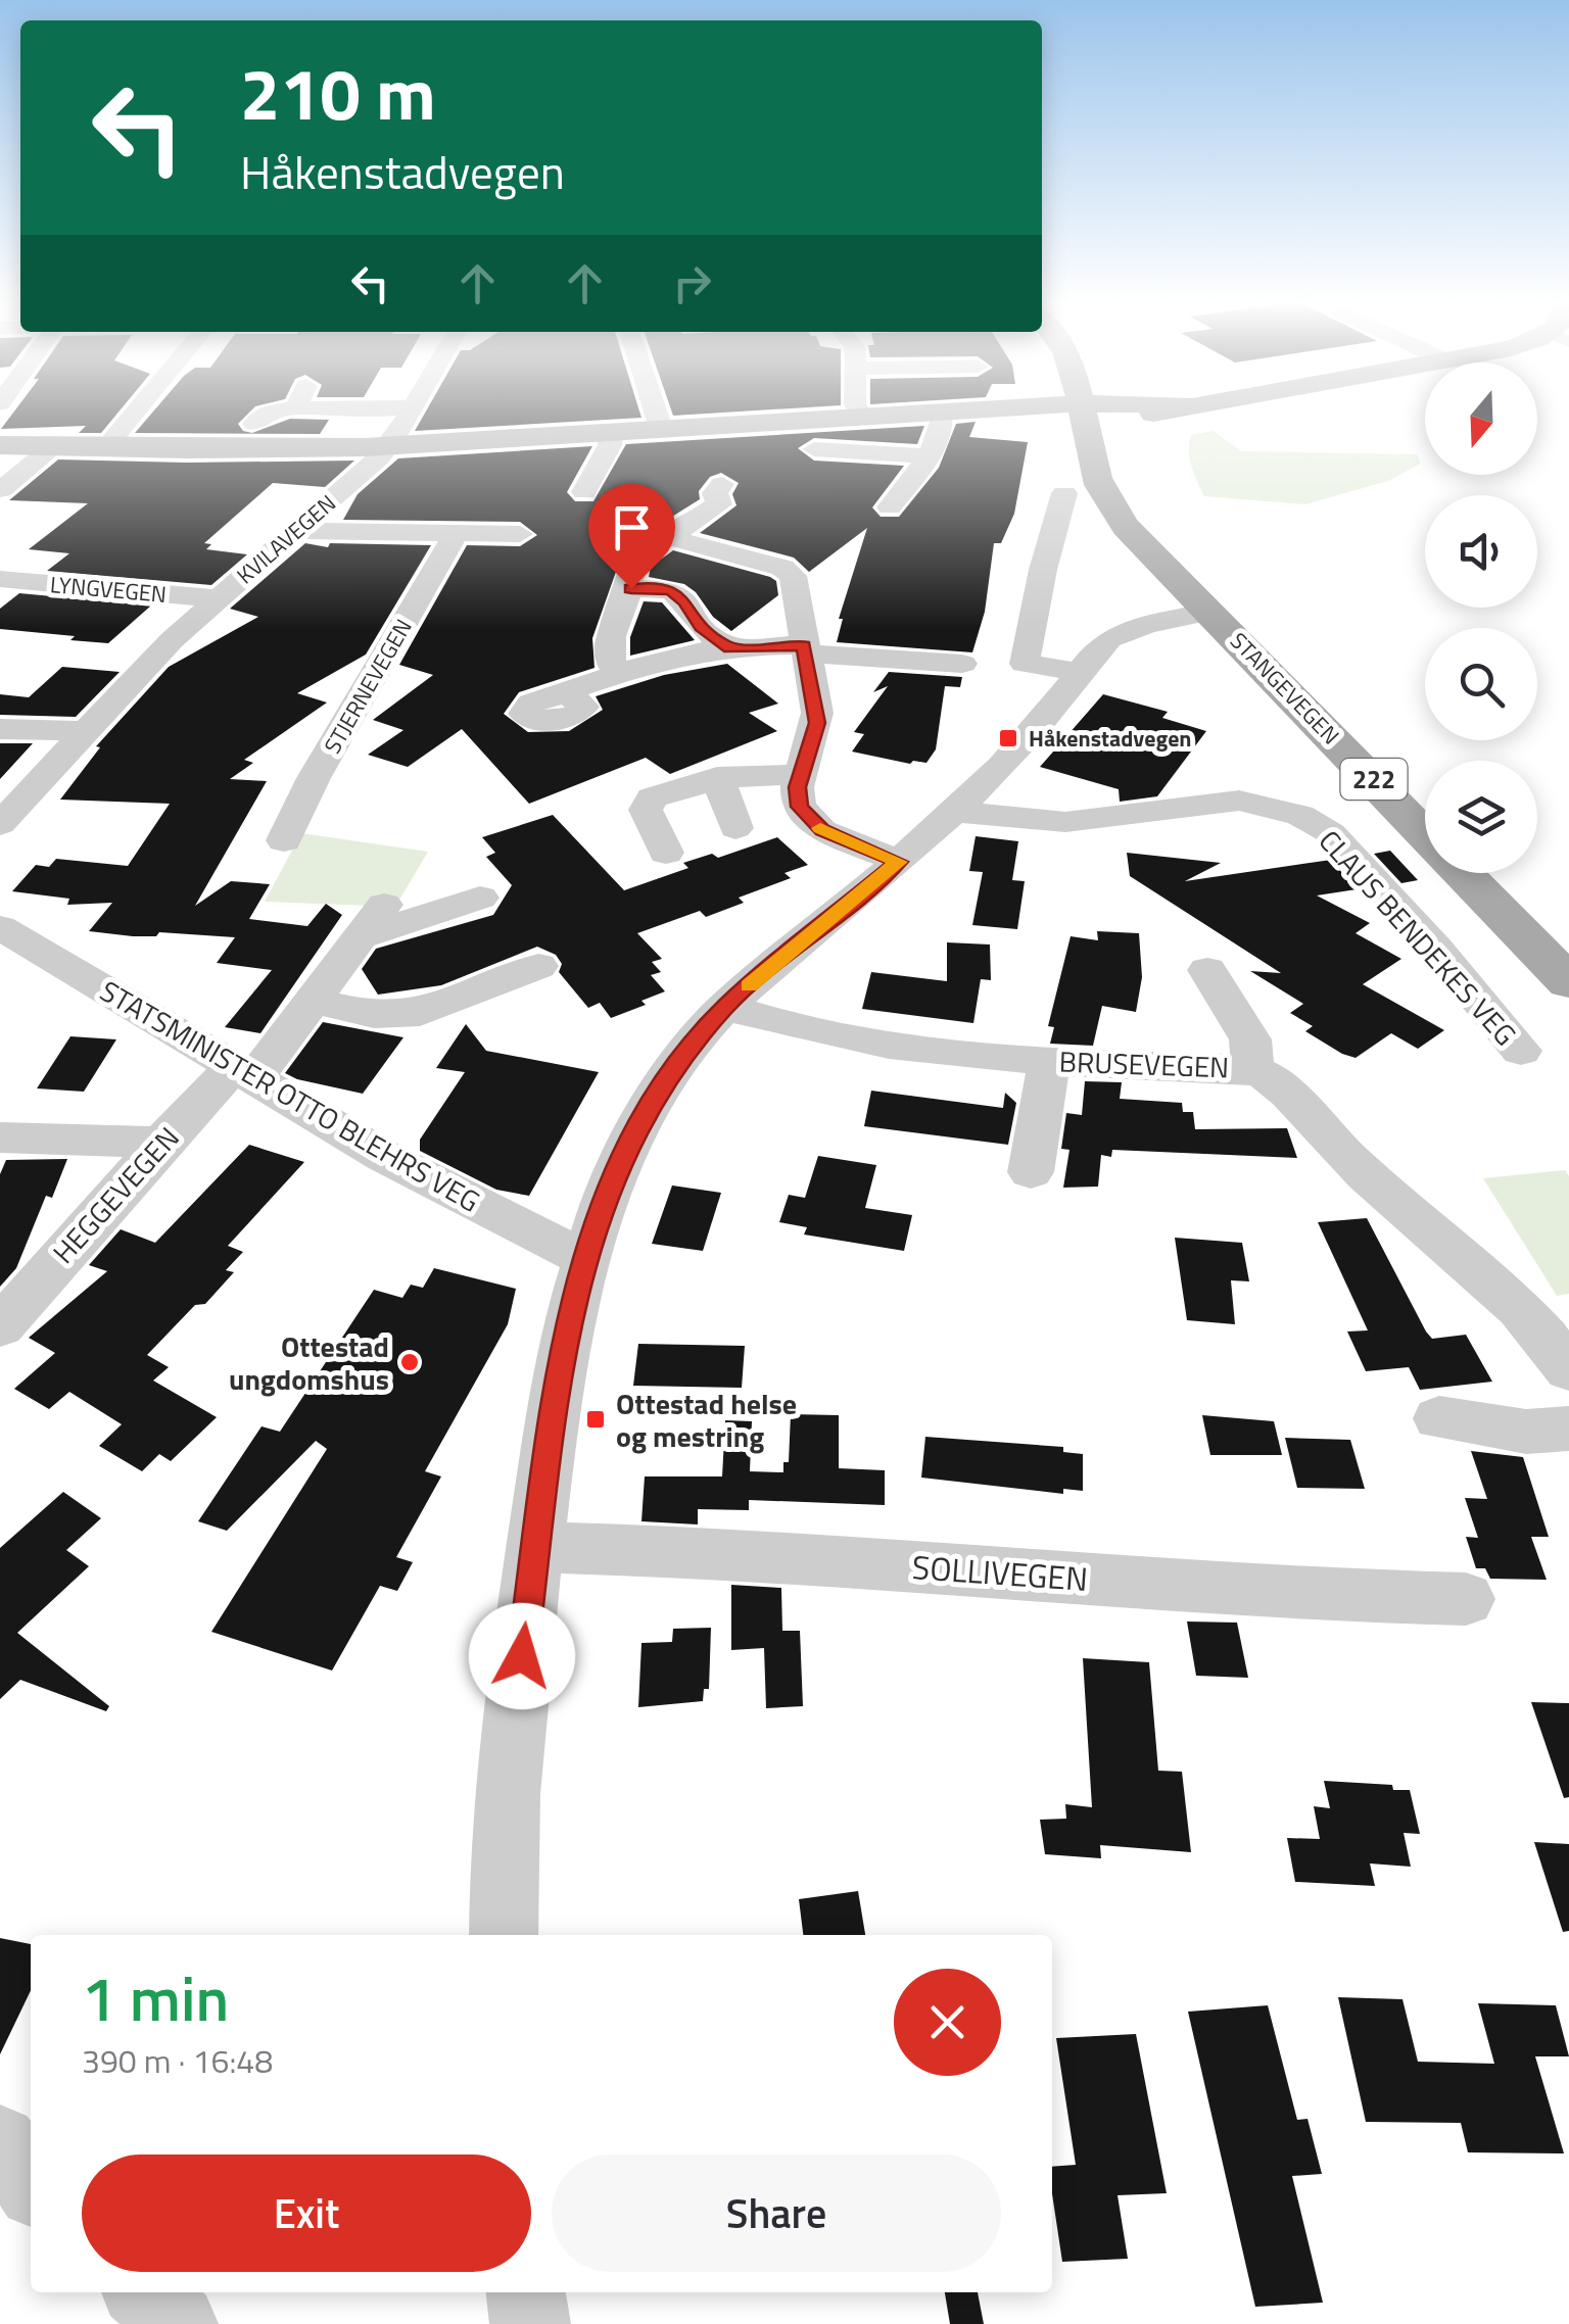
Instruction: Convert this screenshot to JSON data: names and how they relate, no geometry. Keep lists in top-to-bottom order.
{
  "streets": {
    "main road": ["STANGEVEGEN", "222"],
    "street": [
      "KVILAVEGEN",
      "LYNGVEGEN",
      "STJERNEVEGEN",
      "CLAUS BENDEKES VEG",
      "BRUSEVEGEN",
      "STATSMINISTER OTTO BLEHRS VEG",
      "HEGGEVEGEN",
      "SOLLIVEGEN"
    ]
  },
  "crossings": [
    ["KVILAVEGEN", "LYNGVEGEN"],
    ["STATSMINISTER OTTO BLEHRS VEG", "HEGGEVEGEN"]
  ],
  "places": {
    "transit": ["Håkenstadvegen", "Ottestad helse og mestring"],
    "other": ["Ottestad ungdomshus"]
  },
  "north": "bottom",
  "page": {
    "turn": ["210 m", "Håkenstadvegen"],
    "heading": ["1 min", "390 m · 16:48"],
    "buttons": ["Exit", "Share"]
  }
}
